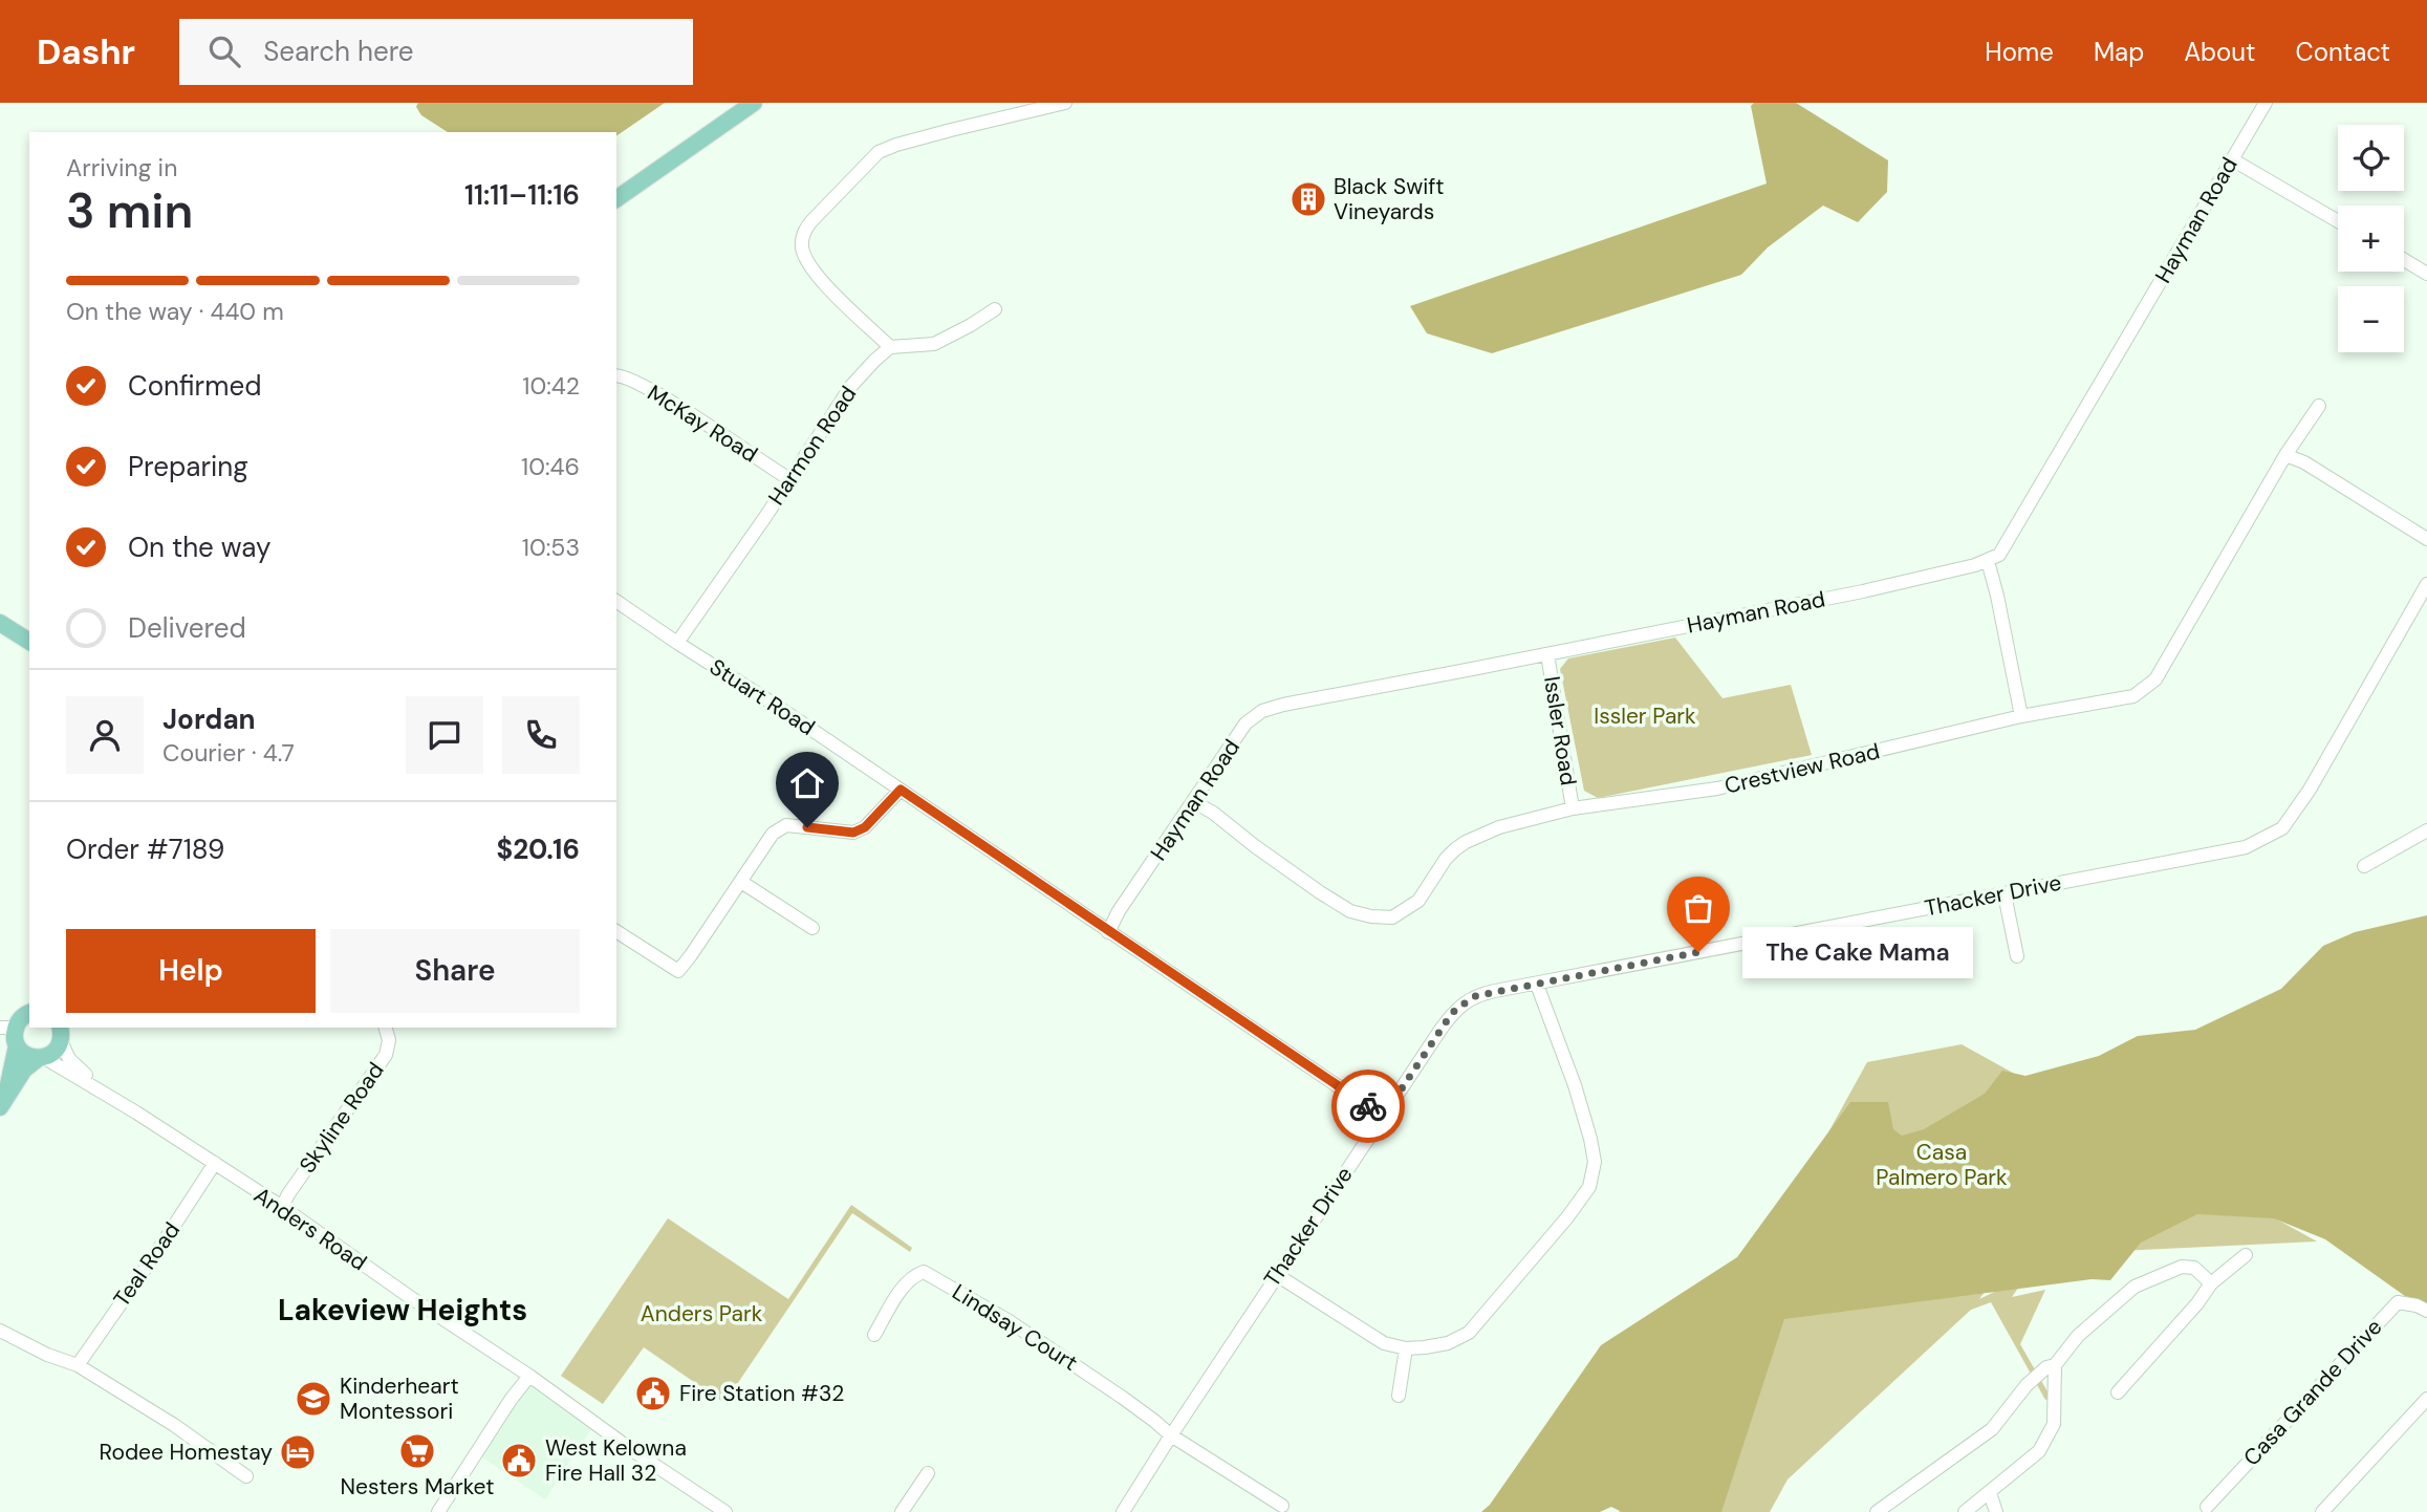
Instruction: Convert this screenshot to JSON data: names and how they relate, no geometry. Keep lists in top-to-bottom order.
{
  "streets": {
    "street": [
      "Hayman Road",
      "McKay Road",
      "Harmon Road",
      "Stuart Road",
      "Issler Road",
      "Crestview Road",
      "Thacker Drive",
      "Skyline Road",
      "Anders Road",
      "Teal Road",
      "Lindsay Court",
      "Casa Grande Drive"
    ]
  },
  "crossings": [
    ["Hayman Road", "Stuart Road"],
    ["Hayman Road", "Issler Road"],
    ["Hayman Road", "Crestview Road"],
    ["McKay Road", "Harmon Road"],
    ["Harmon Road", "Stuart Road"],
    ["Stuart Road", "Thacker Drive"],
    ["Issler Road", "Crestview Road"],
    ["Thacker Drive", "Lindsay Court"],
    ["Skyline Road", "Anders Road"],
    ["Anders Road", "Teal Road"]
  ],
  "districts": ["Lakeview Heights"],
  "parks": ["Issler Park", "Casa Palmero Park", "Anders Park"],
  "places": {
    "building": ["Black Swift Vineyards"],
    "other": ["The Cake Mama"],
    "public building": ["Fire Station #32", "West Kelowna Fire Hall 32"],
    "school or university": ["Kinderheart Montessori"],
    "supermarket": ["Nesters Market"],
    "hotel": ["Rodee Homestay"]
  },
  "page": {
    "header": "Dashr",
    "search": "Search here",
    "nav": [
      "Home",
      "Map",
      "About",
      "Contact"
    ],
    "map_buttons": ["+", "−"],
    "heading": ["3 min", "Arriving in", "11:11–11:16"],
    "panel": [
      "Jordan",
      "Courier · 4.7",
      "Order #7189",
      "$20.16"
    ],
    "bar": "On the way · 440 m",
    "list": [
      ["Confirmed", "10:42"],
      ["Preparing", "10:46"],
      ["On the way", "10:53"],
      "Delivered"
    ],
    "buttons": ["Help", "Share"],
    "bubble": "The Cake Mama"
  }
}
